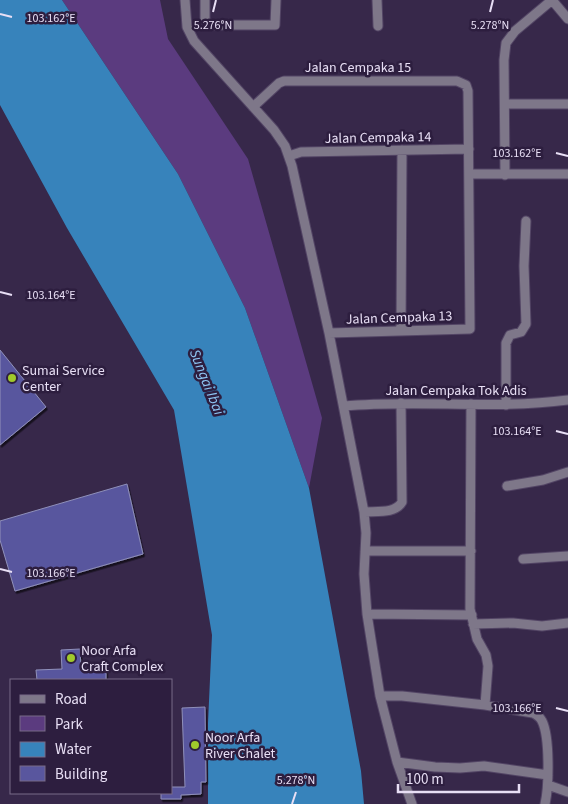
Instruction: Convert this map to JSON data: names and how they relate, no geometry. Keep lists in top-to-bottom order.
{
  "streets": {
    "street": [
      "Jalan Cempaka 15",
      "Jalan Cempaka 14",
      "Jalan Cempaka 13",
      "Jalan Cempaka Tok Adis"
    ]
  },
  "crossings": [
    ["Jalan Cempaka 15", "Jalan Cempaka 14"]
  ],
  "water": ["Sungai Ibai"],
  "places": ["Sumai Service Center", "Noor Arfa Craft Complex", "Noor Arfa River Chalet"],
  "legend": [
    "Road",
    "Park",
    "Water",
    "Building"
  ],
  "scale_bar": "100 m",
  "coordinates": [
    "103.162°E",
    "5.276°N",
    "5.278°N",
    "103.164°E",
    "103.166°E"
  ]
}
